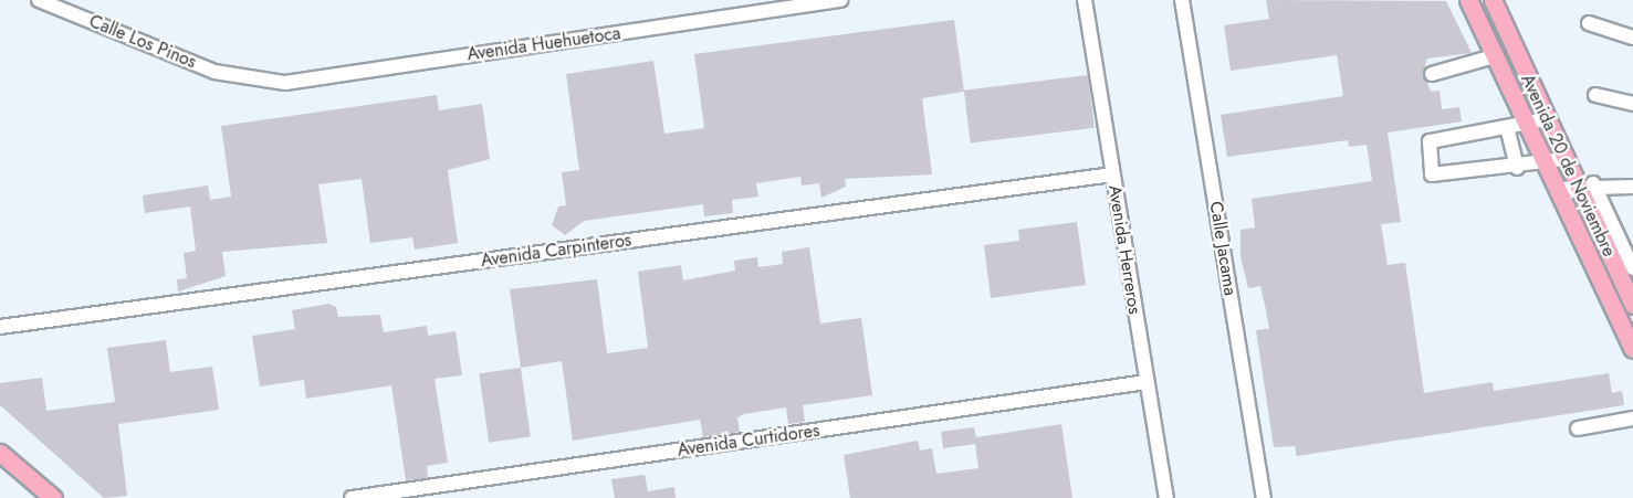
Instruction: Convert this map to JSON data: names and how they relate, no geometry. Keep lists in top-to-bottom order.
{
  "streets": {
    "main road": ["Avenida 20 de Noviembre"],
    "street": [
      "Calle Los Pinos",
      "Avenida Huehuetoca",
      "Calle Jacama",
      "Avenida Herreros",
      "Avenida Carpinteros",
      "Avenida Curtidores"
    ]
  },
  "crossings": [
    ["Calle Los Pinos", "Avenida Huehuetoca"],
    ["Avenida Herreros", "Avenida Carpinteros"],
    ["Avenida Herreros", "Avenida Curtidores"]
  ]
}
